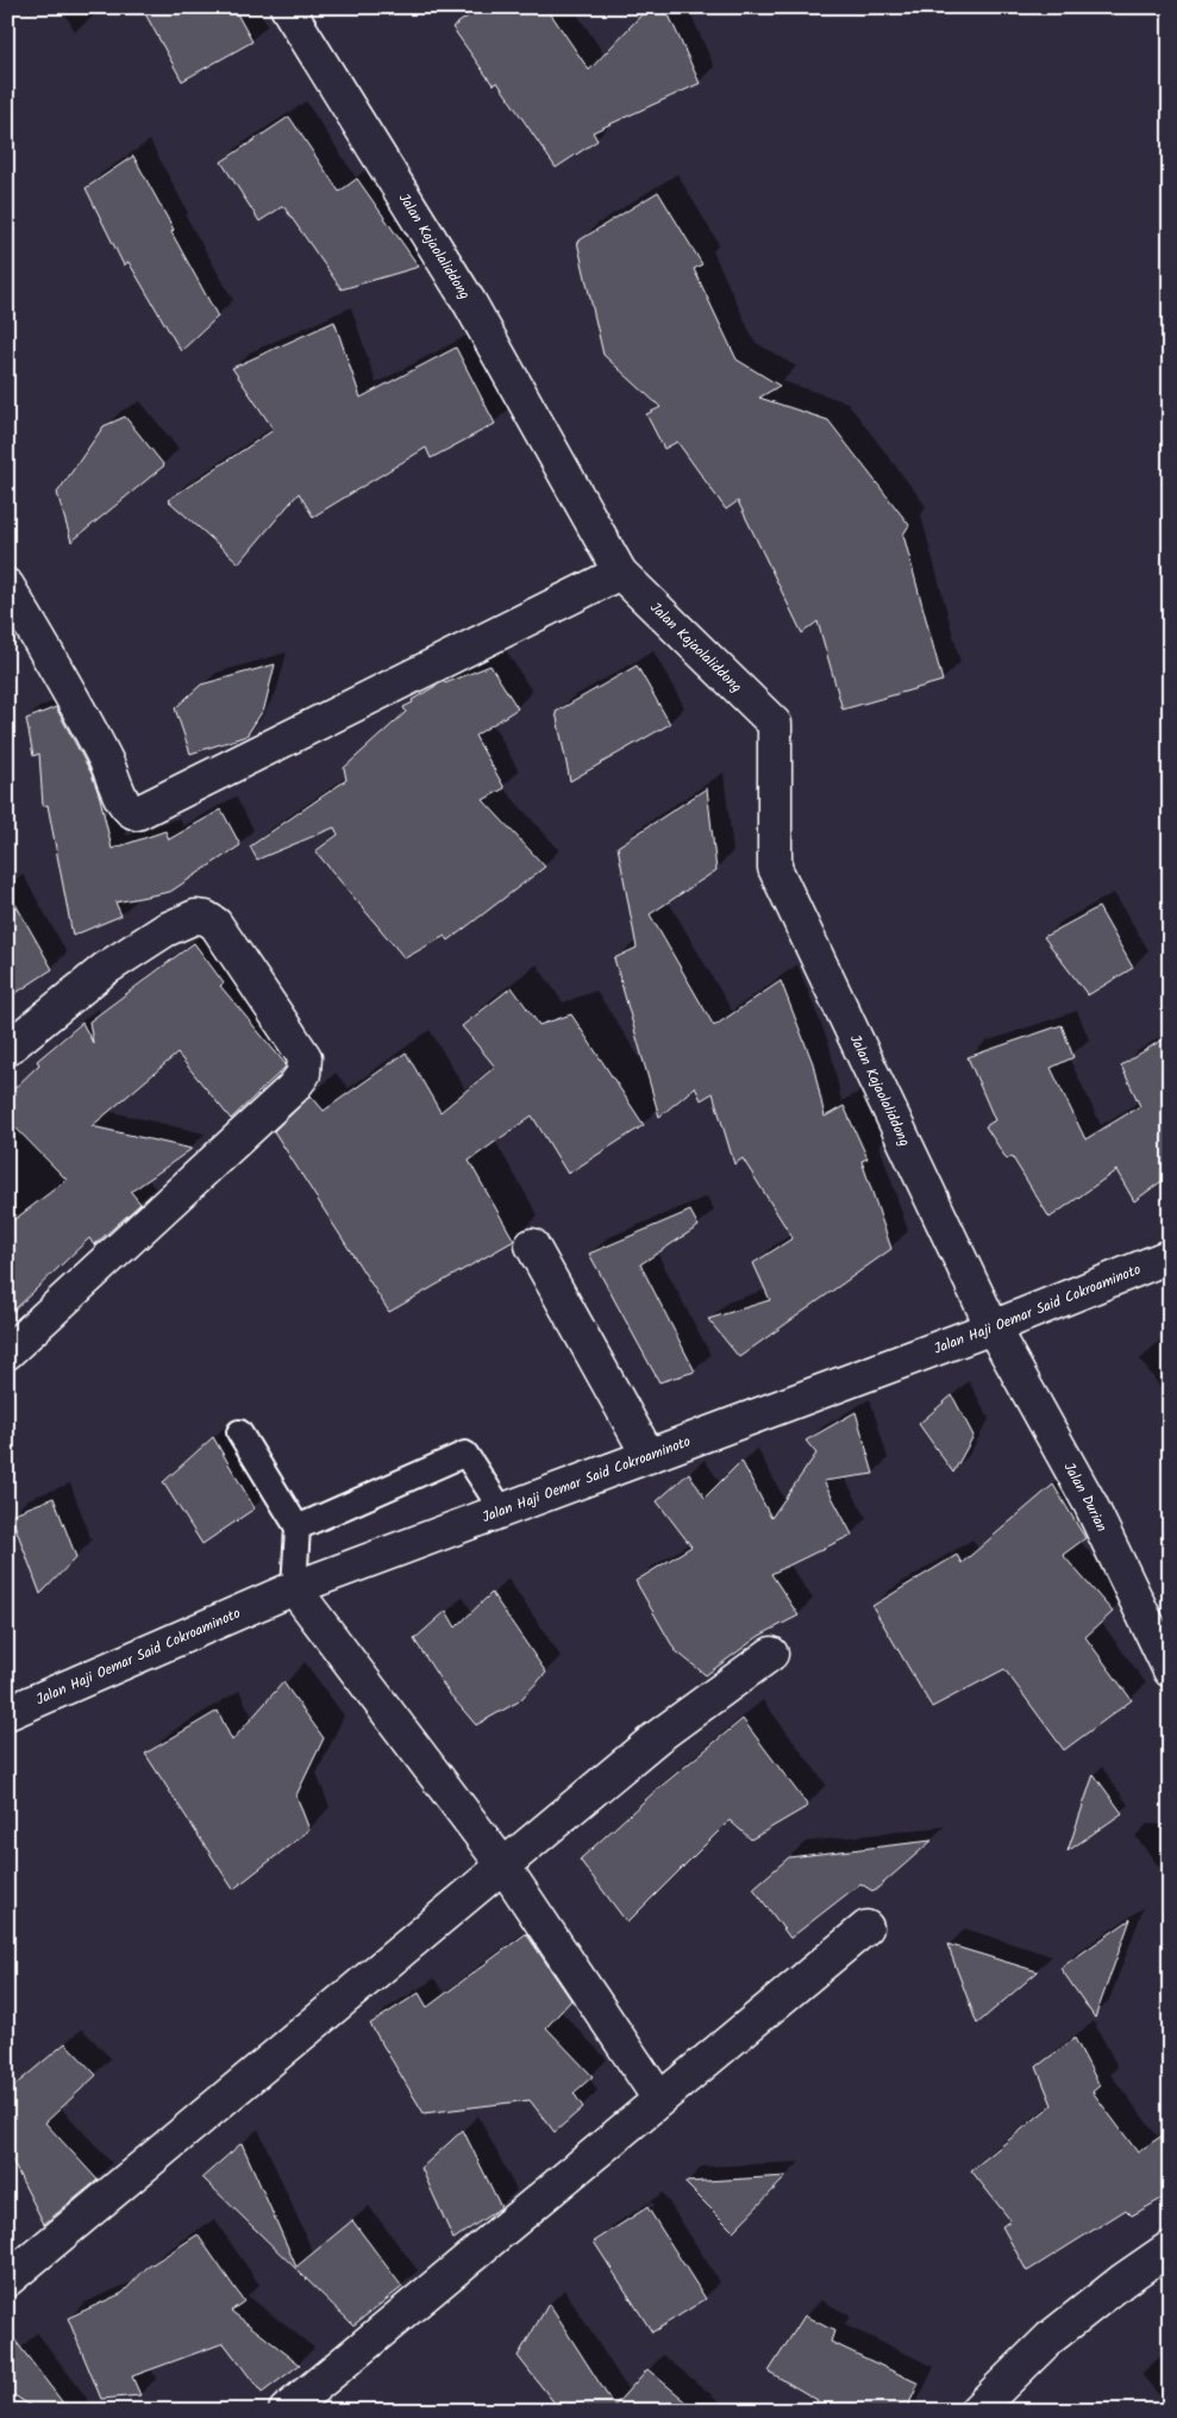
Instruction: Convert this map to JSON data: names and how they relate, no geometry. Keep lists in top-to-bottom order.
{
  "streets": {
    "main road": ["Jalan Kajaolaliddong", "Jalan Haji Oemar Said Cokroaminoto", "Jalan Durian"]
  },
  "crossings": [
    ["Jalan Kajaolaliddong", "Jalan Haji Oemar Said Cokroaminoto"],
    ["Jalan Kajaolaliddong", "Jalan Durian"],
    ["Jalan Haji Oemar Said Cokroaminoto", "Jalan Durian"]
  ]
}
